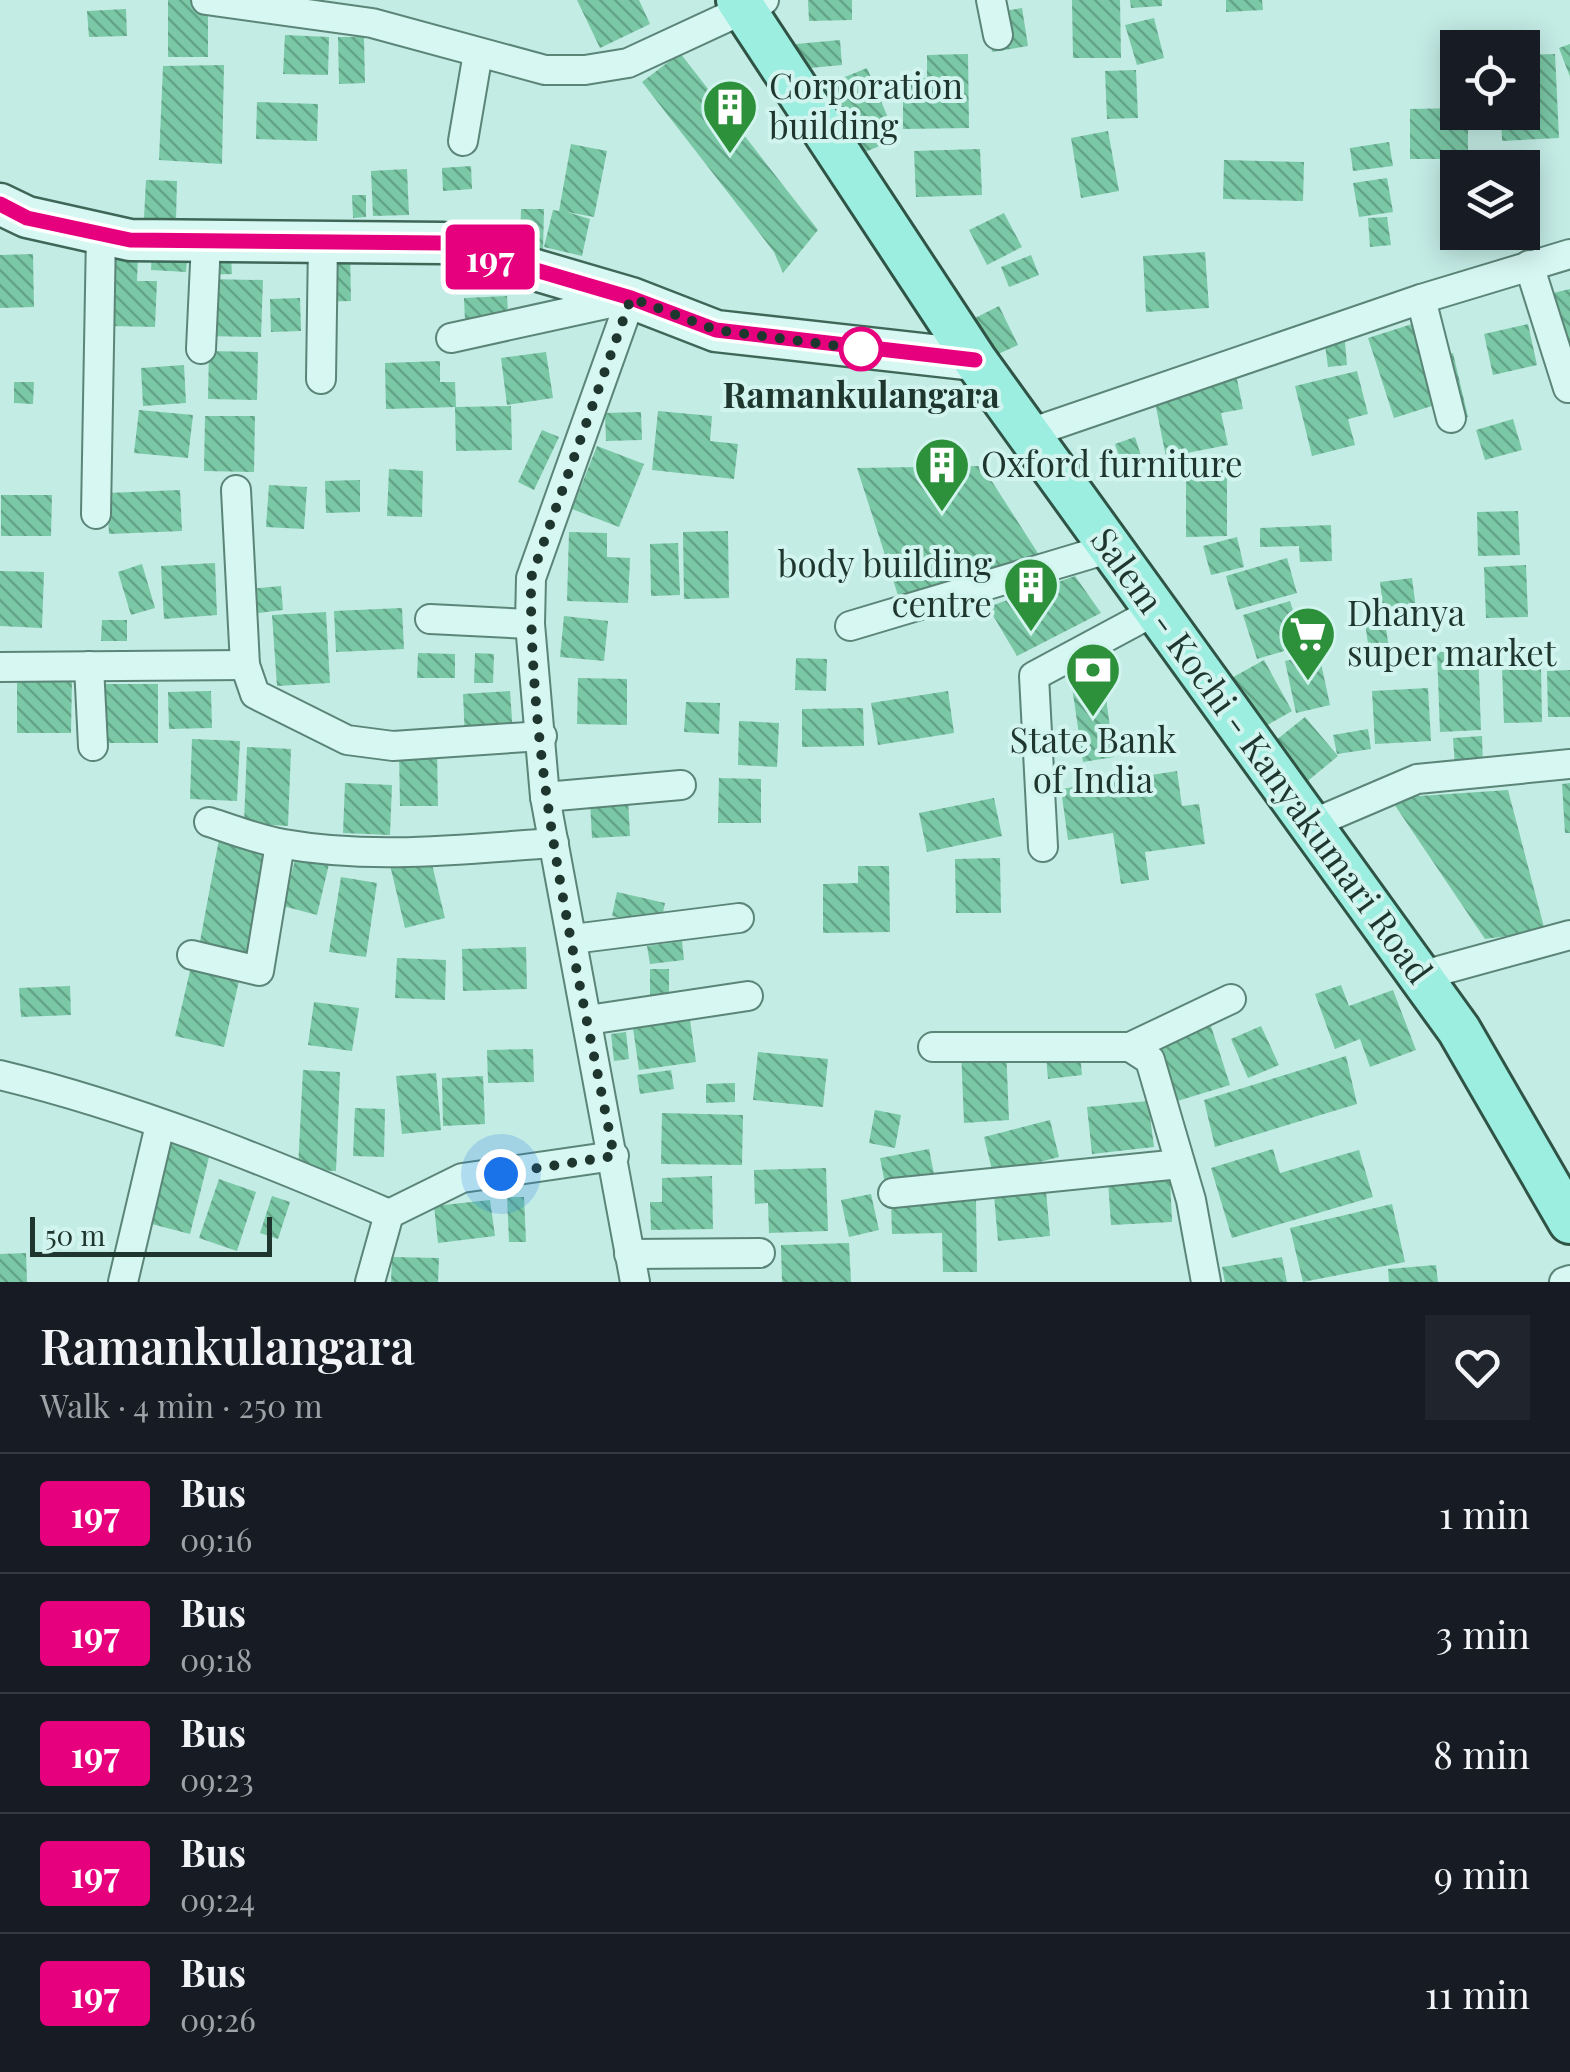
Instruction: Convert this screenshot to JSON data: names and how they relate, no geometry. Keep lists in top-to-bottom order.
{
  "streets": {
    "main road": ["Salem - Kochi - Kanyakumari Road"]
  },
  "places": {
    "building": ["Corporation building", "Oxford furniture", "body building centre"],
    "other": ["Ramankulangara"],
    "supermarket": ["Dhanya super market"],
    "bank": ["State Bank of India"]
  },
  "lines": ["bus line 197"],
  "scale_bar": "50 m",
  "page": {
    "on_map": "197",
    "scale": "50 m",
    "heading": ["Ramankulangara", "Walk · 4 min · 250 m"],
    "list": [
      {
        "mark": "197",
        "name": "Bus",
        "note": "09:16",
        "value": "1 min"
      },
      {
        "mark": "197",
        "name": "Bus",
        "note": "09:18",
        "value": "3 min"
      },
      {
        "mark": "197",
        "name": "Bus",
        "note": "09:23",
        "value": "8 min"
      },
      {
        "mark": "197",
        "name": "Bus",
        "note": "09:24",
        "value": "9 min"
      },
      {
        "mark": "197",
        "name": "Bus",
        "note": "09:26",
        "value": "11 min"
      }
    ]
  }
}
